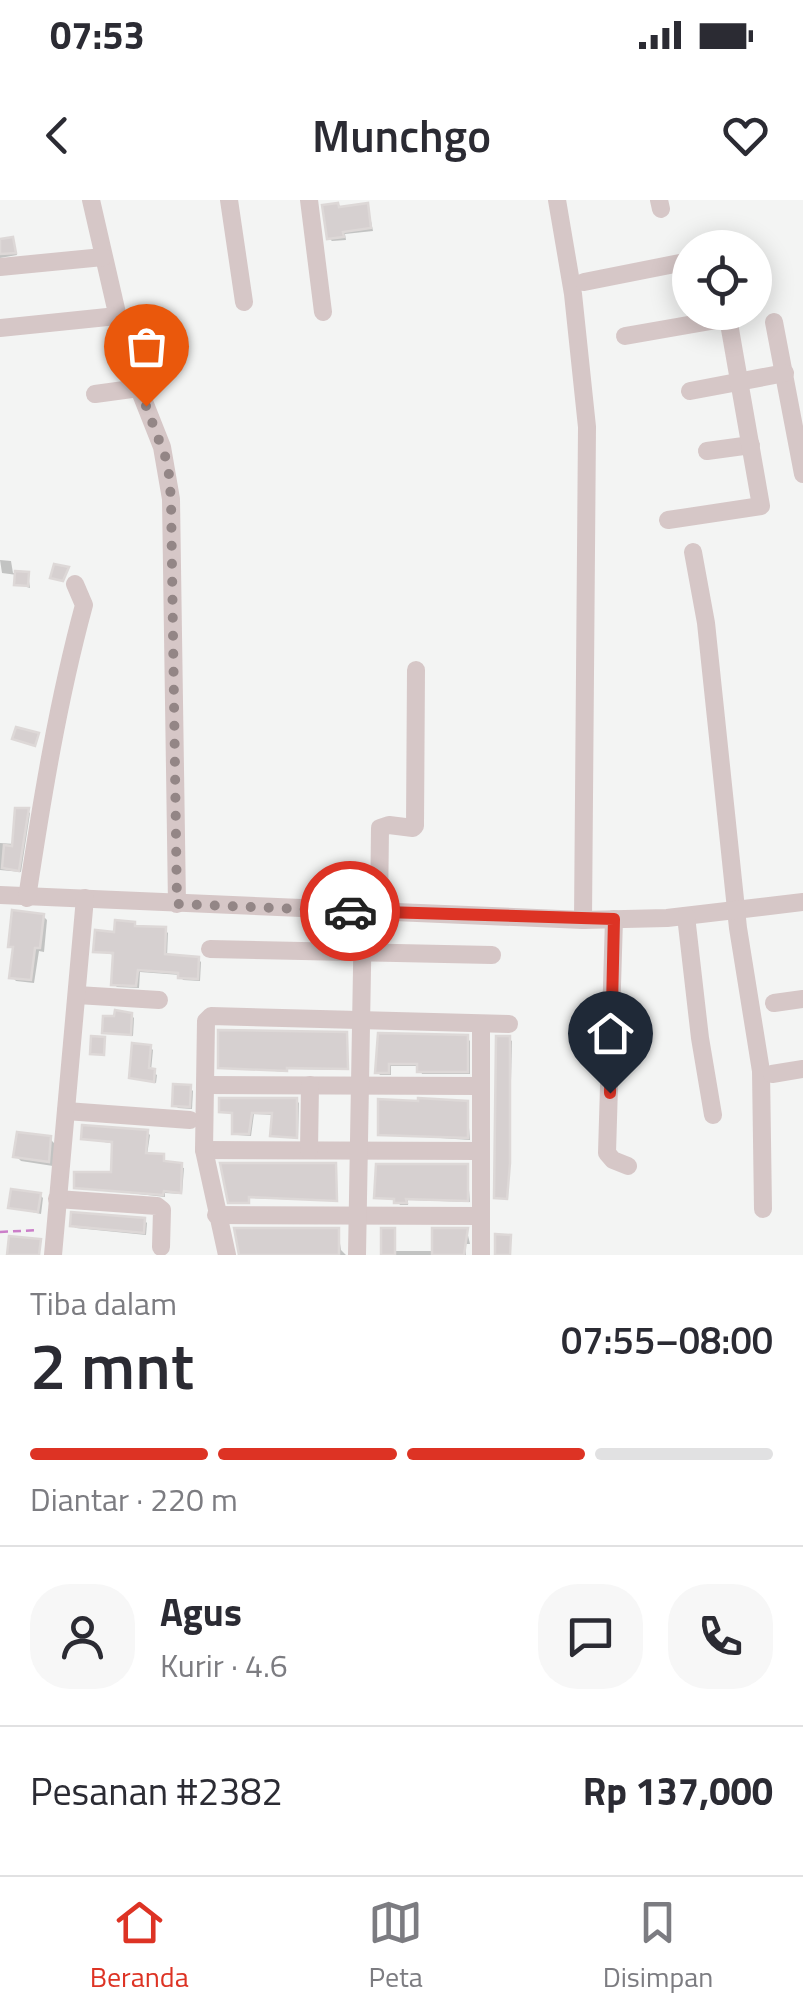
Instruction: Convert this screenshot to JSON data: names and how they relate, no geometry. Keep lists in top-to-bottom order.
{
  "page": {
    "status": "07:53",
    "header": "Munchgo",
    "heading": ["2 mnt", "Tiba dalam", "07:55–08:00"],
    "panel": [
      "Agus",
      "Kurir · 4.6",
      "Pesanan #2382",
      "Rp 137,000"
    ],
    "bar": "Diantar · 220 m",
    "tabs": ["Beranda", "Peta", "Disimpan"]
  }
}
